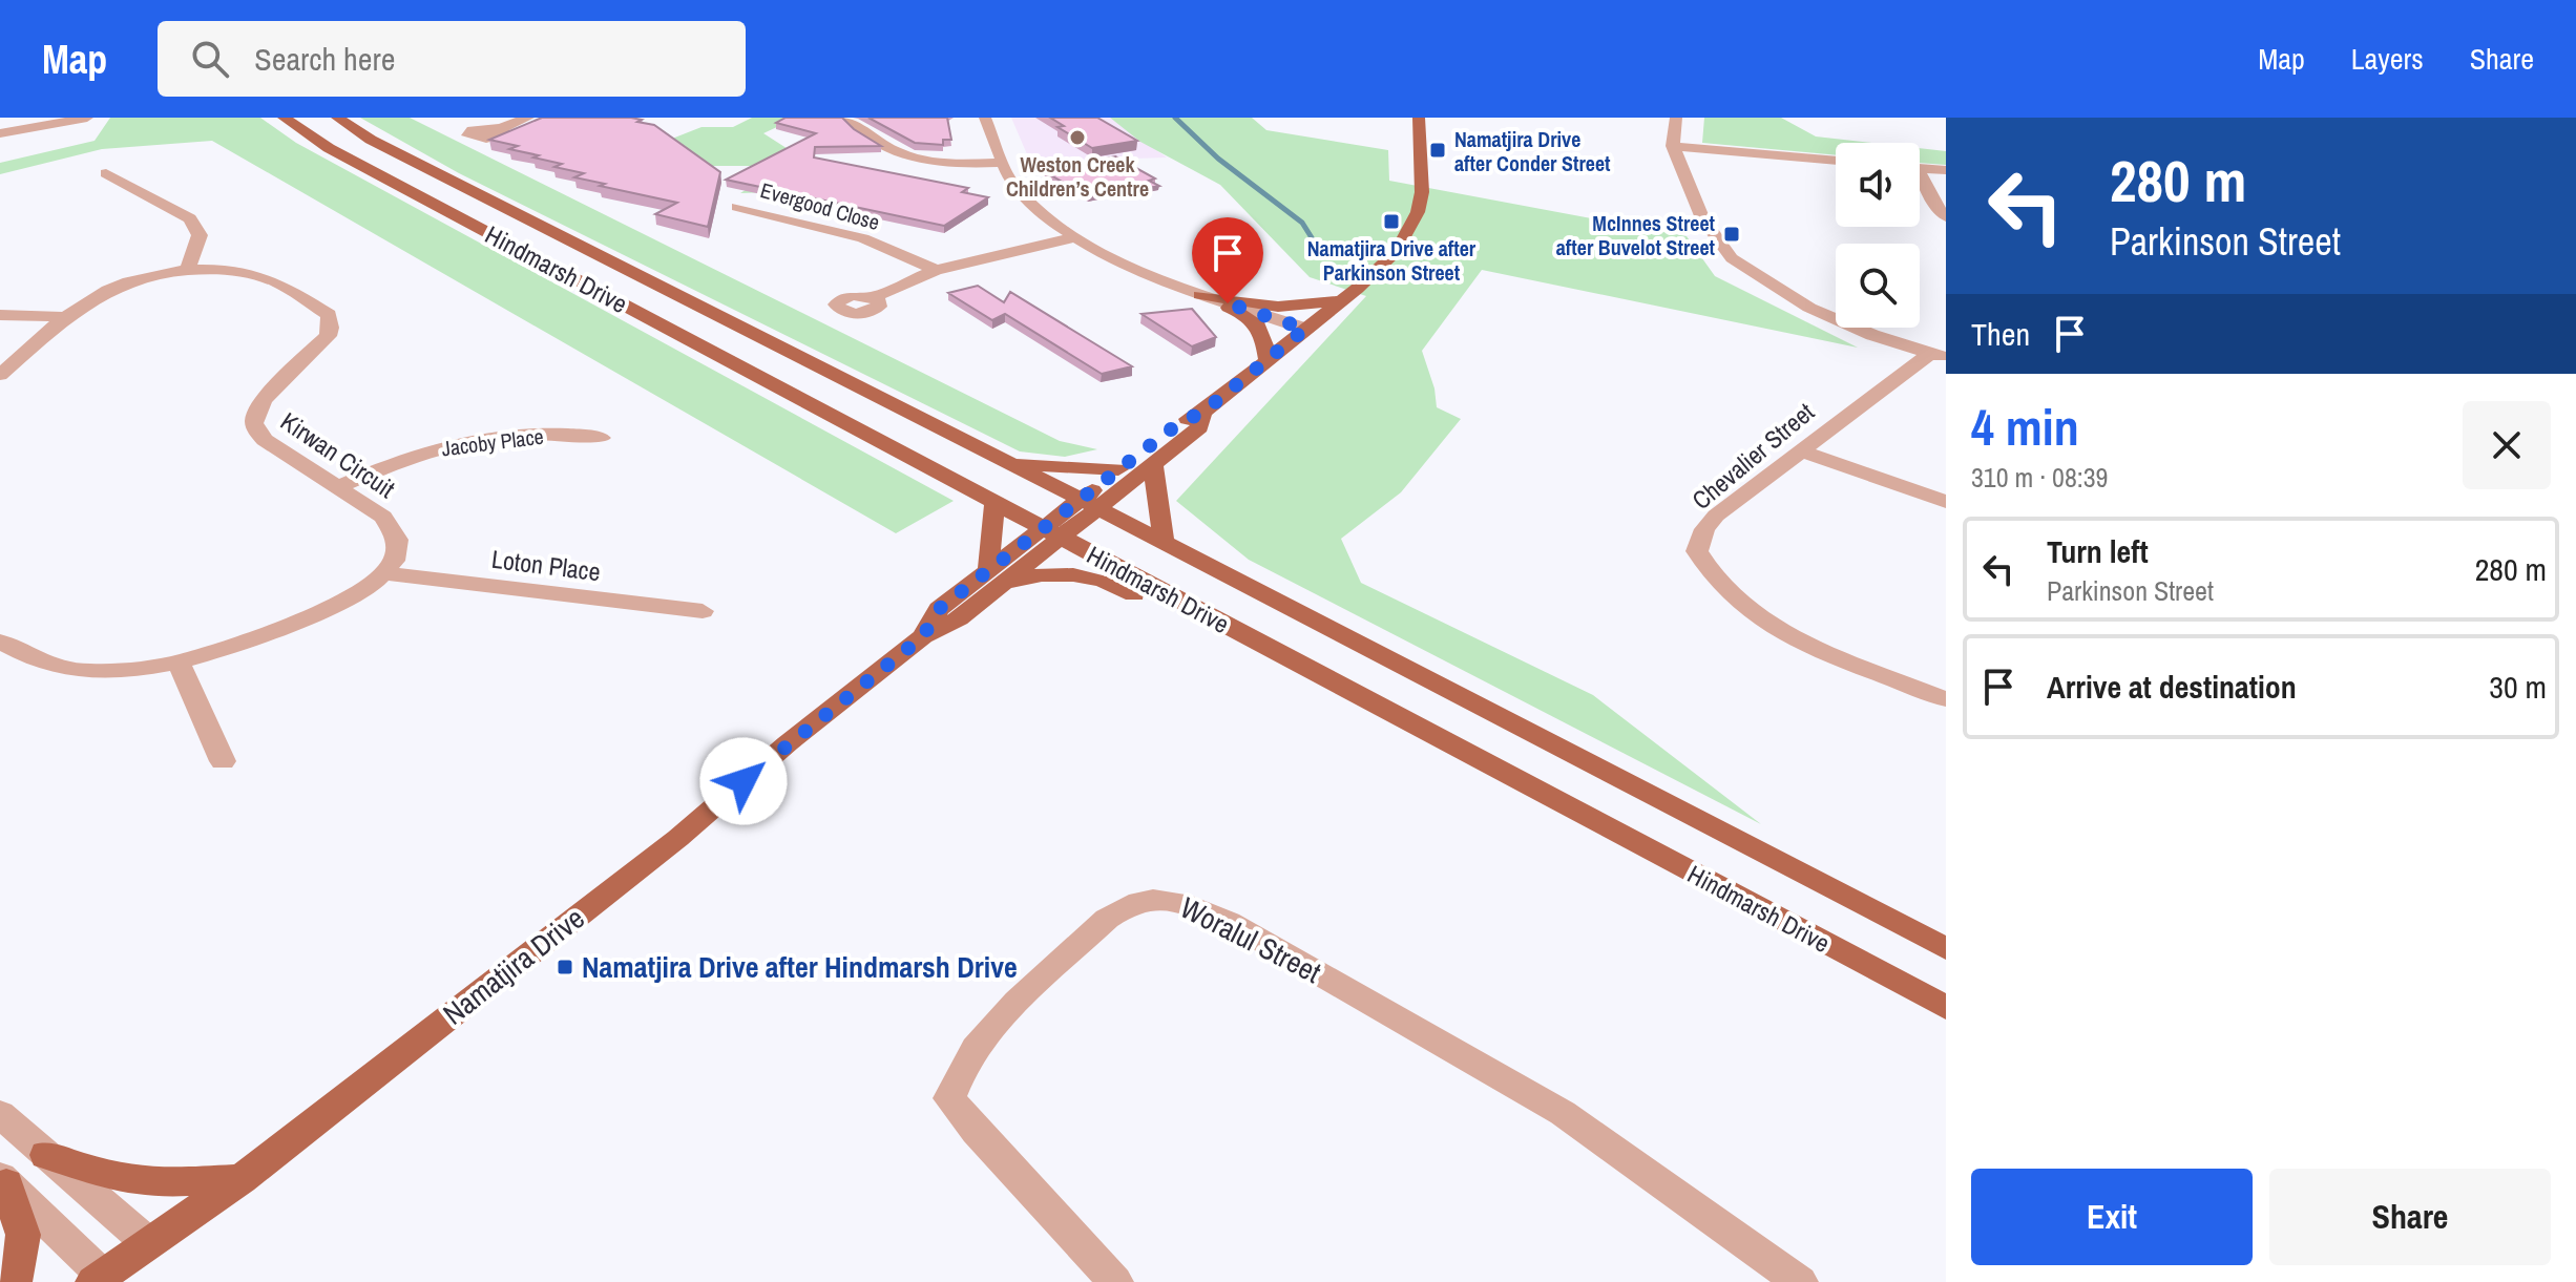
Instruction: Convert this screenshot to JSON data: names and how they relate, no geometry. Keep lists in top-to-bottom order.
{
  "streets": {
    "main road": ["Hindmarsh Drive", "Namatjira Drive"],
    "street": [
      "Evergood Close",
      "Jacoby Place",
      "Kirwan Circuit",
      "Chevalier Street",
      "Loton Place",
      "Woralul Street"
    ]
  },
  "crossings": [
    ["Hindmarsh Drive", "Namatjira Drive"],
    ["Jacoby Place", "Kirwan Circuit"],
    ["Kirwan Circuit", "Loton Place"]
  ],
  "places": {
    "other": ["Weston Creek Children’s Centre"],
    "transit": [
      "Namatjira Drive after Conder Street",
      "Namatjira Drive after Parkinson Street",
      "McInnes Street after Buvelot Street",
      "Namatjira Drive after Hindmarsh Drive"
    ]
  },
  "page": {
    "header": "Map",
    "search": "Search here",
    "nav": ["Map", "Layers", "Share"],
    "turn": ["280 m", "Parkinson Street"],
    "then": "Then",
    "heading": ["4 min", "310 m · 08:39"],
    "list": [
      {
        "name": "Turn left",
        "note": "Parkinson Street",
        "value": "280 m"
      },
      {
        "name": "Arrive at destination",
        "value": "30 m"
      }
    ],
    "buttons": ["Exit", "Share"]
  }
}
